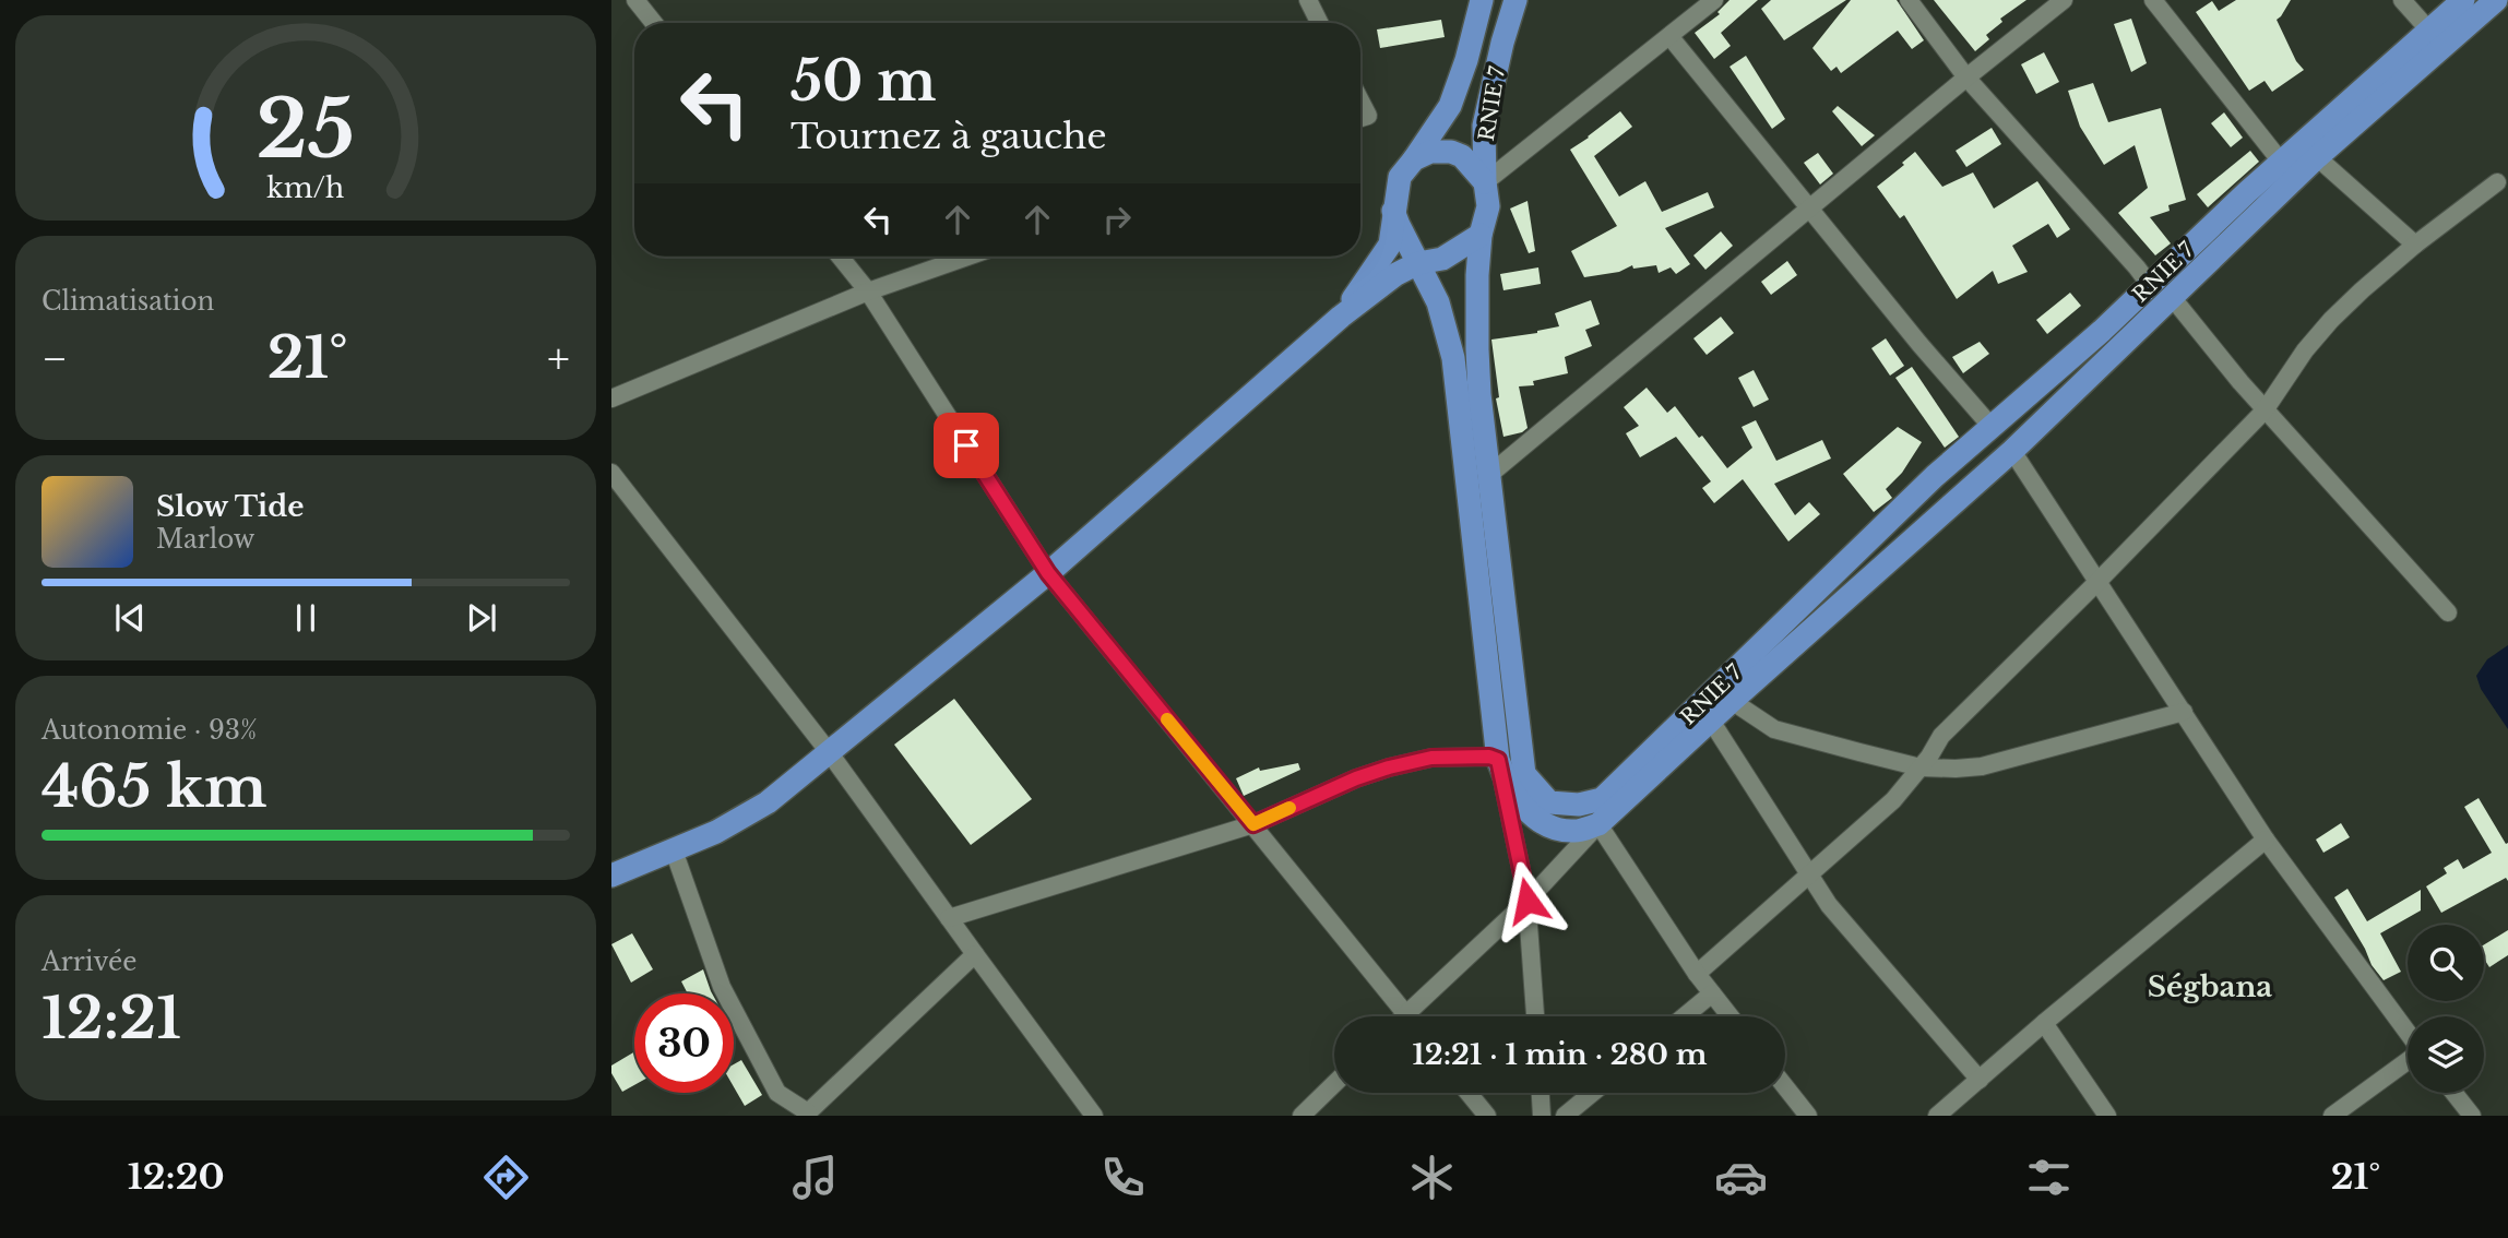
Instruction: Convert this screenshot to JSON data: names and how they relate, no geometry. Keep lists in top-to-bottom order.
{
  "streets": {
    "main road": ["RNIE 7"]
  },
  "districts": ["Ségbana"],
  "page": {
    "turn": ["50 m", "Tournez à gauche"],
    "tile": [
      "Climatisation",
      ["Autonomie · 93%", "465 km"],
      ["Arrivée", "12:21"]
    ],
    "heat": ["−", "21°", "+"],
    "song": ["Slow Tide", "Marlow"],
    "limit": "30",
    "trip": "12:21 · 1 min · 280 m",
    "tabs": ["12:20", "21°"],
    "gauge": ["25", "km/h"]
  }
}
